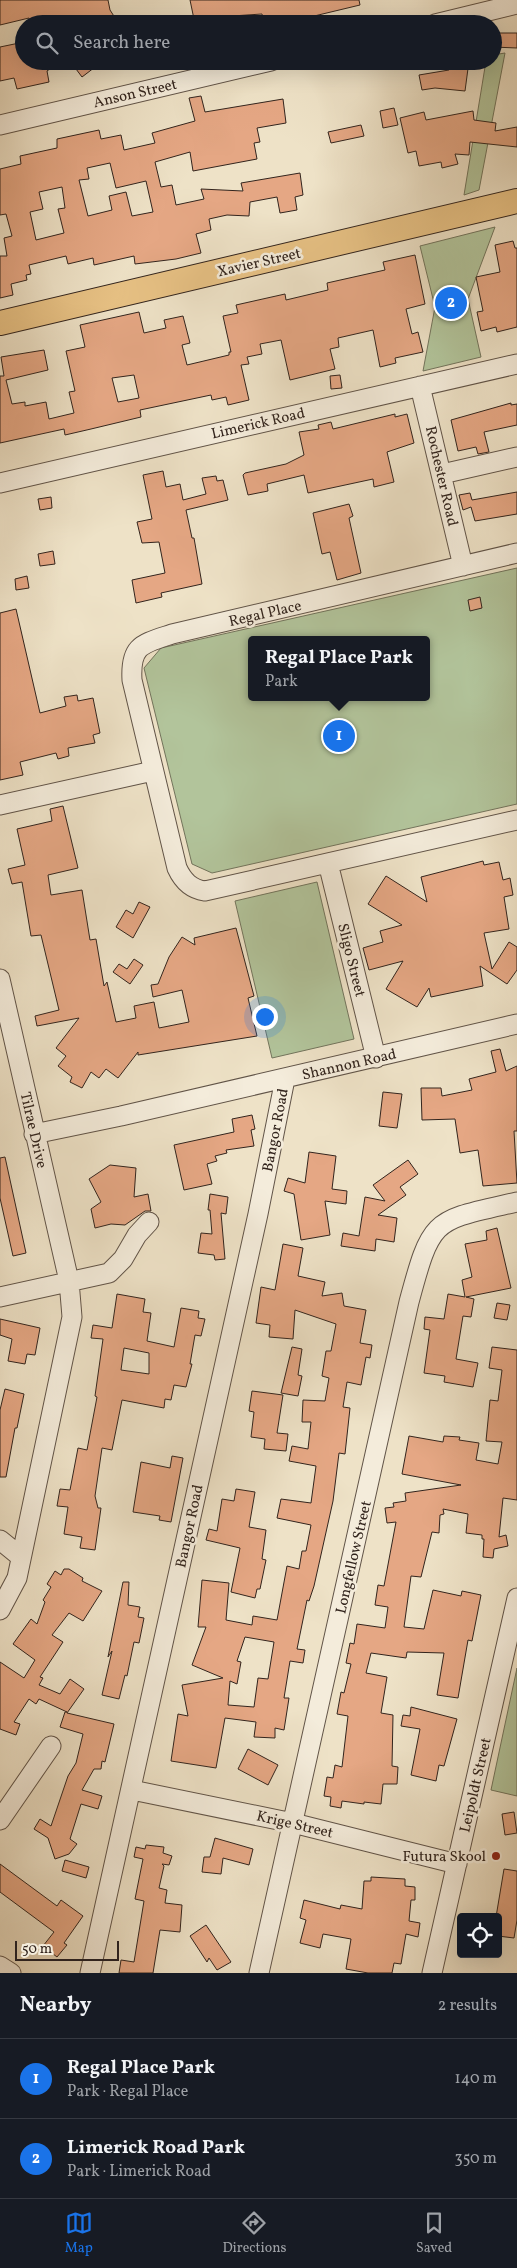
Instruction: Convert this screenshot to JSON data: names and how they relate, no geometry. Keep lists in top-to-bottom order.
{
  "streets": {
    "main road": ["Xavier Street"],
    "street": [
      "Anson Street",
      "Limerick Road",
      "Rochester Road",
      "Regal Place",
      "Sligo Street",
      "Shannon Road",
      "Tilrae Drive",
      "Bangor Road",
      "Longfellow Street",
      "Leipoldt Street",
      "Krige Street"
    ]
  },
  "crossings": [
    ["Limerick Road", "Rochester Road"],
    ["Rochester Road", "Regal Place"],
    ["Regal Place", "Sligo Street"],
    ["Sligo Street", "Shannon Road"],
    ["Shannon Road", "Tilrae Drive"],
    ["Shannon Road", "Bangor Road"],
    ["Bangor Road", "Krige Street"],
    ["Longfellow Street", "Krige Street"],
    ["Leipoldt Street", "Krige Street"]
  ],
  "places": ["Futura Skool"],
  "scale_bar": "50 m",
  "page": {
    "search": "Search here",
    "pins": ["2", "1"],
    "popup": ["Regal Place Park", "Park"],
    "scale": "50 m",
    "heading": ["Nearby", "2 results"],
    "list": [
      {
        "mark": "1",
        "name": "Regal Place Park",
        "note": "Park · Regal Place",
        "value": "140 m"
      },
      {
        "mark": "2",
        "name": "Limerick Road Park",
        "note": "Park · Limerick Road",
        "value": "350 m"
      }
    ],
    "nav": ["Map", "Directions", "Saved"]
  }
}
